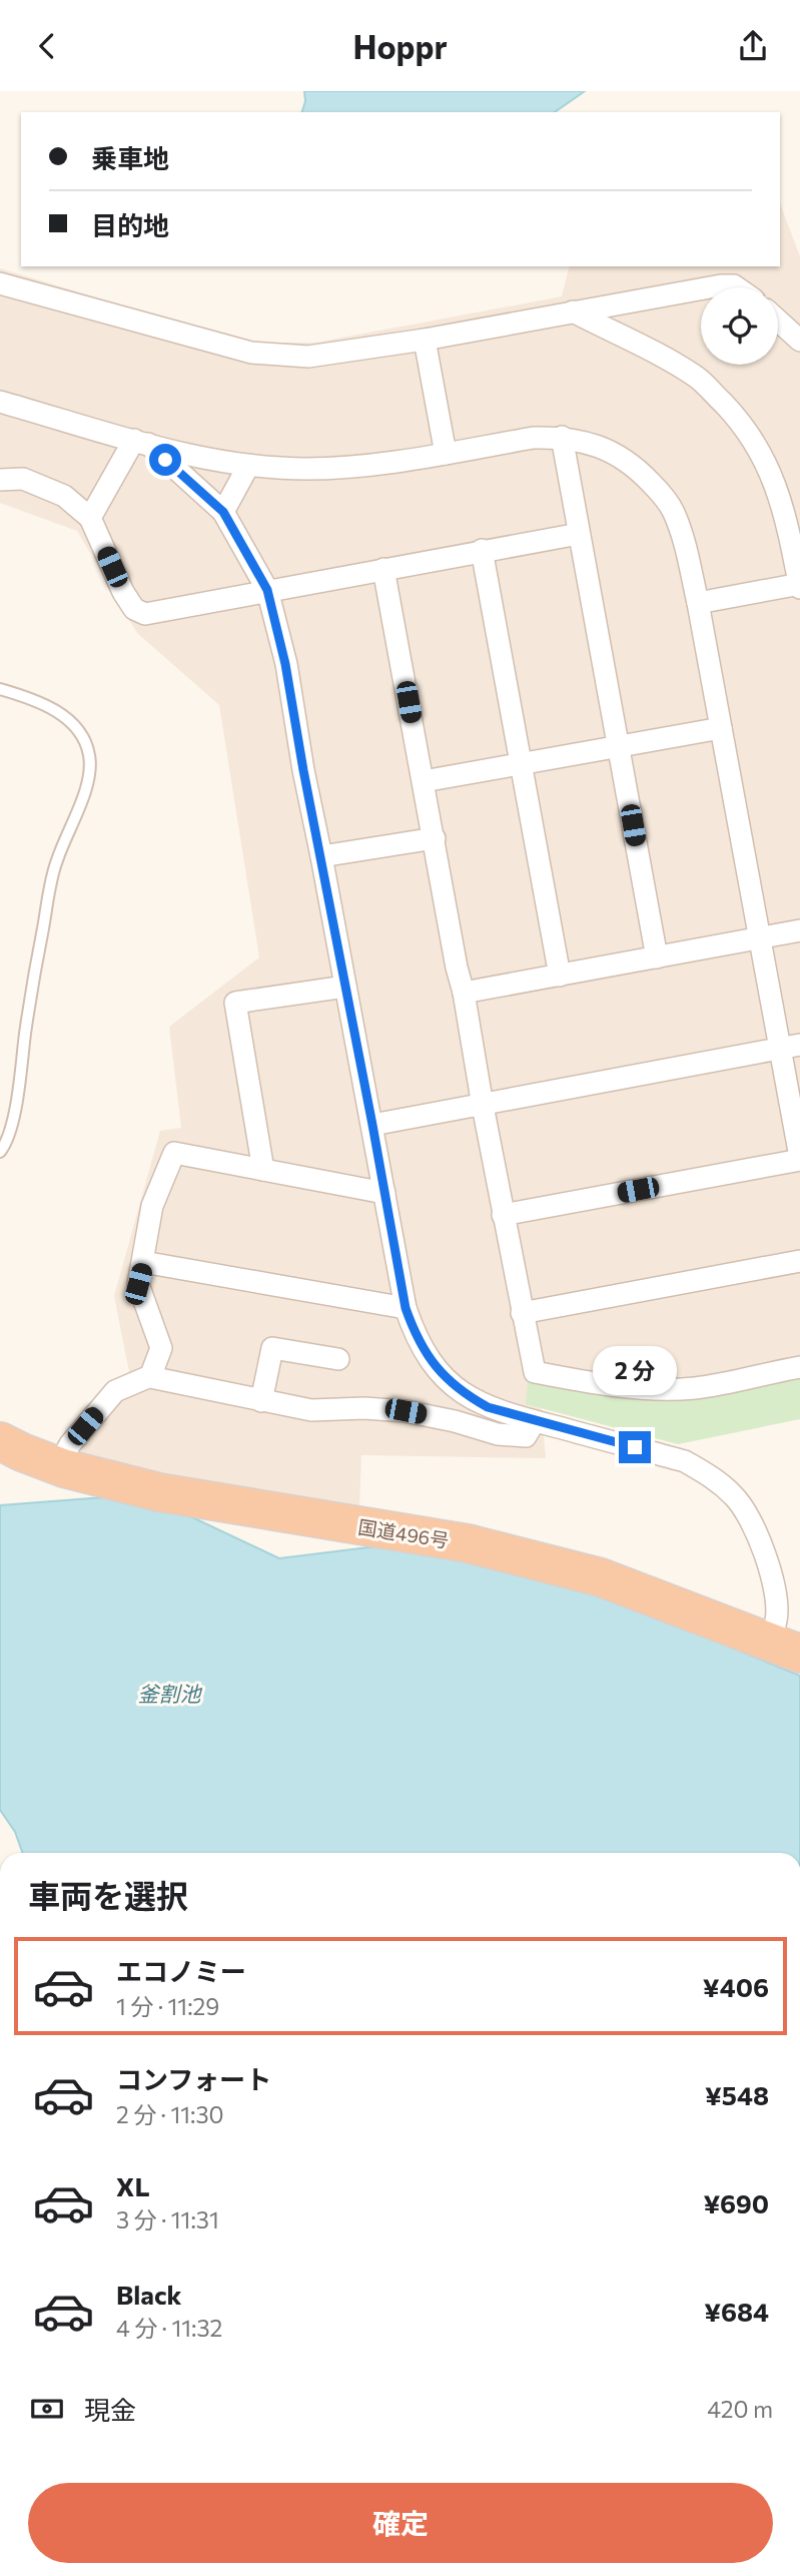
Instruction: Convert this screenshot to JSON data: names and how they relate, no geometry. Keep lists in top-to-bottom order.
{
  "streets": {
    "highway": ["国道496号"]
  },
  "water": ["釜割池"],
  "page": {
    "header": "Hoppr",
    "banner": ["乗車地", "目的地"],
    "bubble": "2 分",
    "heading": "車両を選択",
    "list": [
      {
        "name": "エコノミー",
        "note": "1 分 · 11:29",
        "value": "¥406"
      },
      {
        "name": "コンフォート",
        "note": "2 分 · 11:30",
        "value": "¥548"
      },
      {
        "name": "XL",
        "note": "3 分 · 11:31",
        "value": "¥690"
      },
      {
        "name": "Black",
        "note": "4 分 · 11:32",
        "value": "¥684"
      }
    ],
    "pay": ["現金", "420 m"],
    "buttons": "確定"
  }
}
